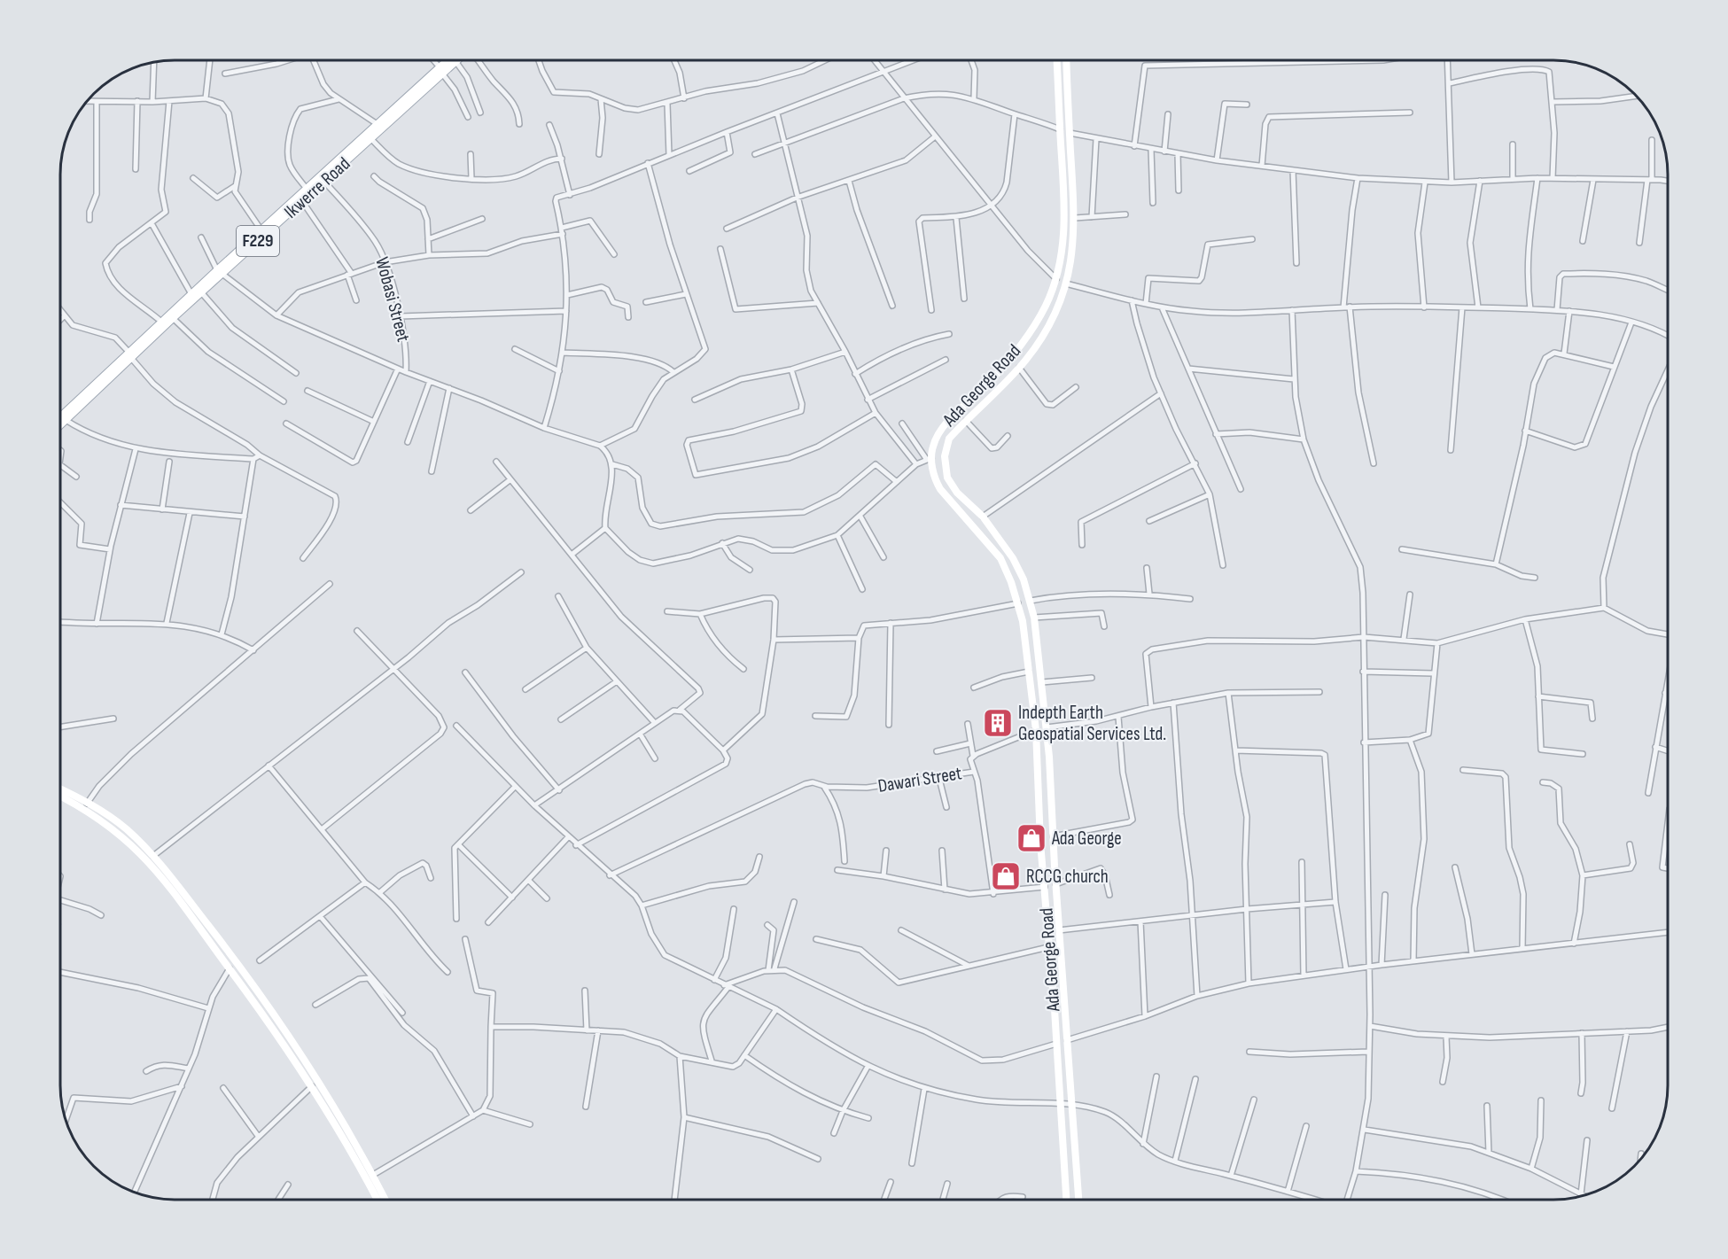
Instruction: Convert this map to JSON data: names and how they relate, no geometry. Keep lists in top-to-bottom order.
{
  "streets": {
    "main road": ["Ikwerre Road", "F229", "Ada George Road"],
    "street": ["Wobasi Street", "Dawari Street"]
  },
  "crossings": [
    ["Ikwerre Road", "Wobasi Street"],
    ["Ada George Road", "Dawari Street"]
  ],
  "places": {
    "building": ["Indepth Earth Geospatial Services Ltd."],
    "shop": ["Ada George", "RCCG church"]
  }
}
